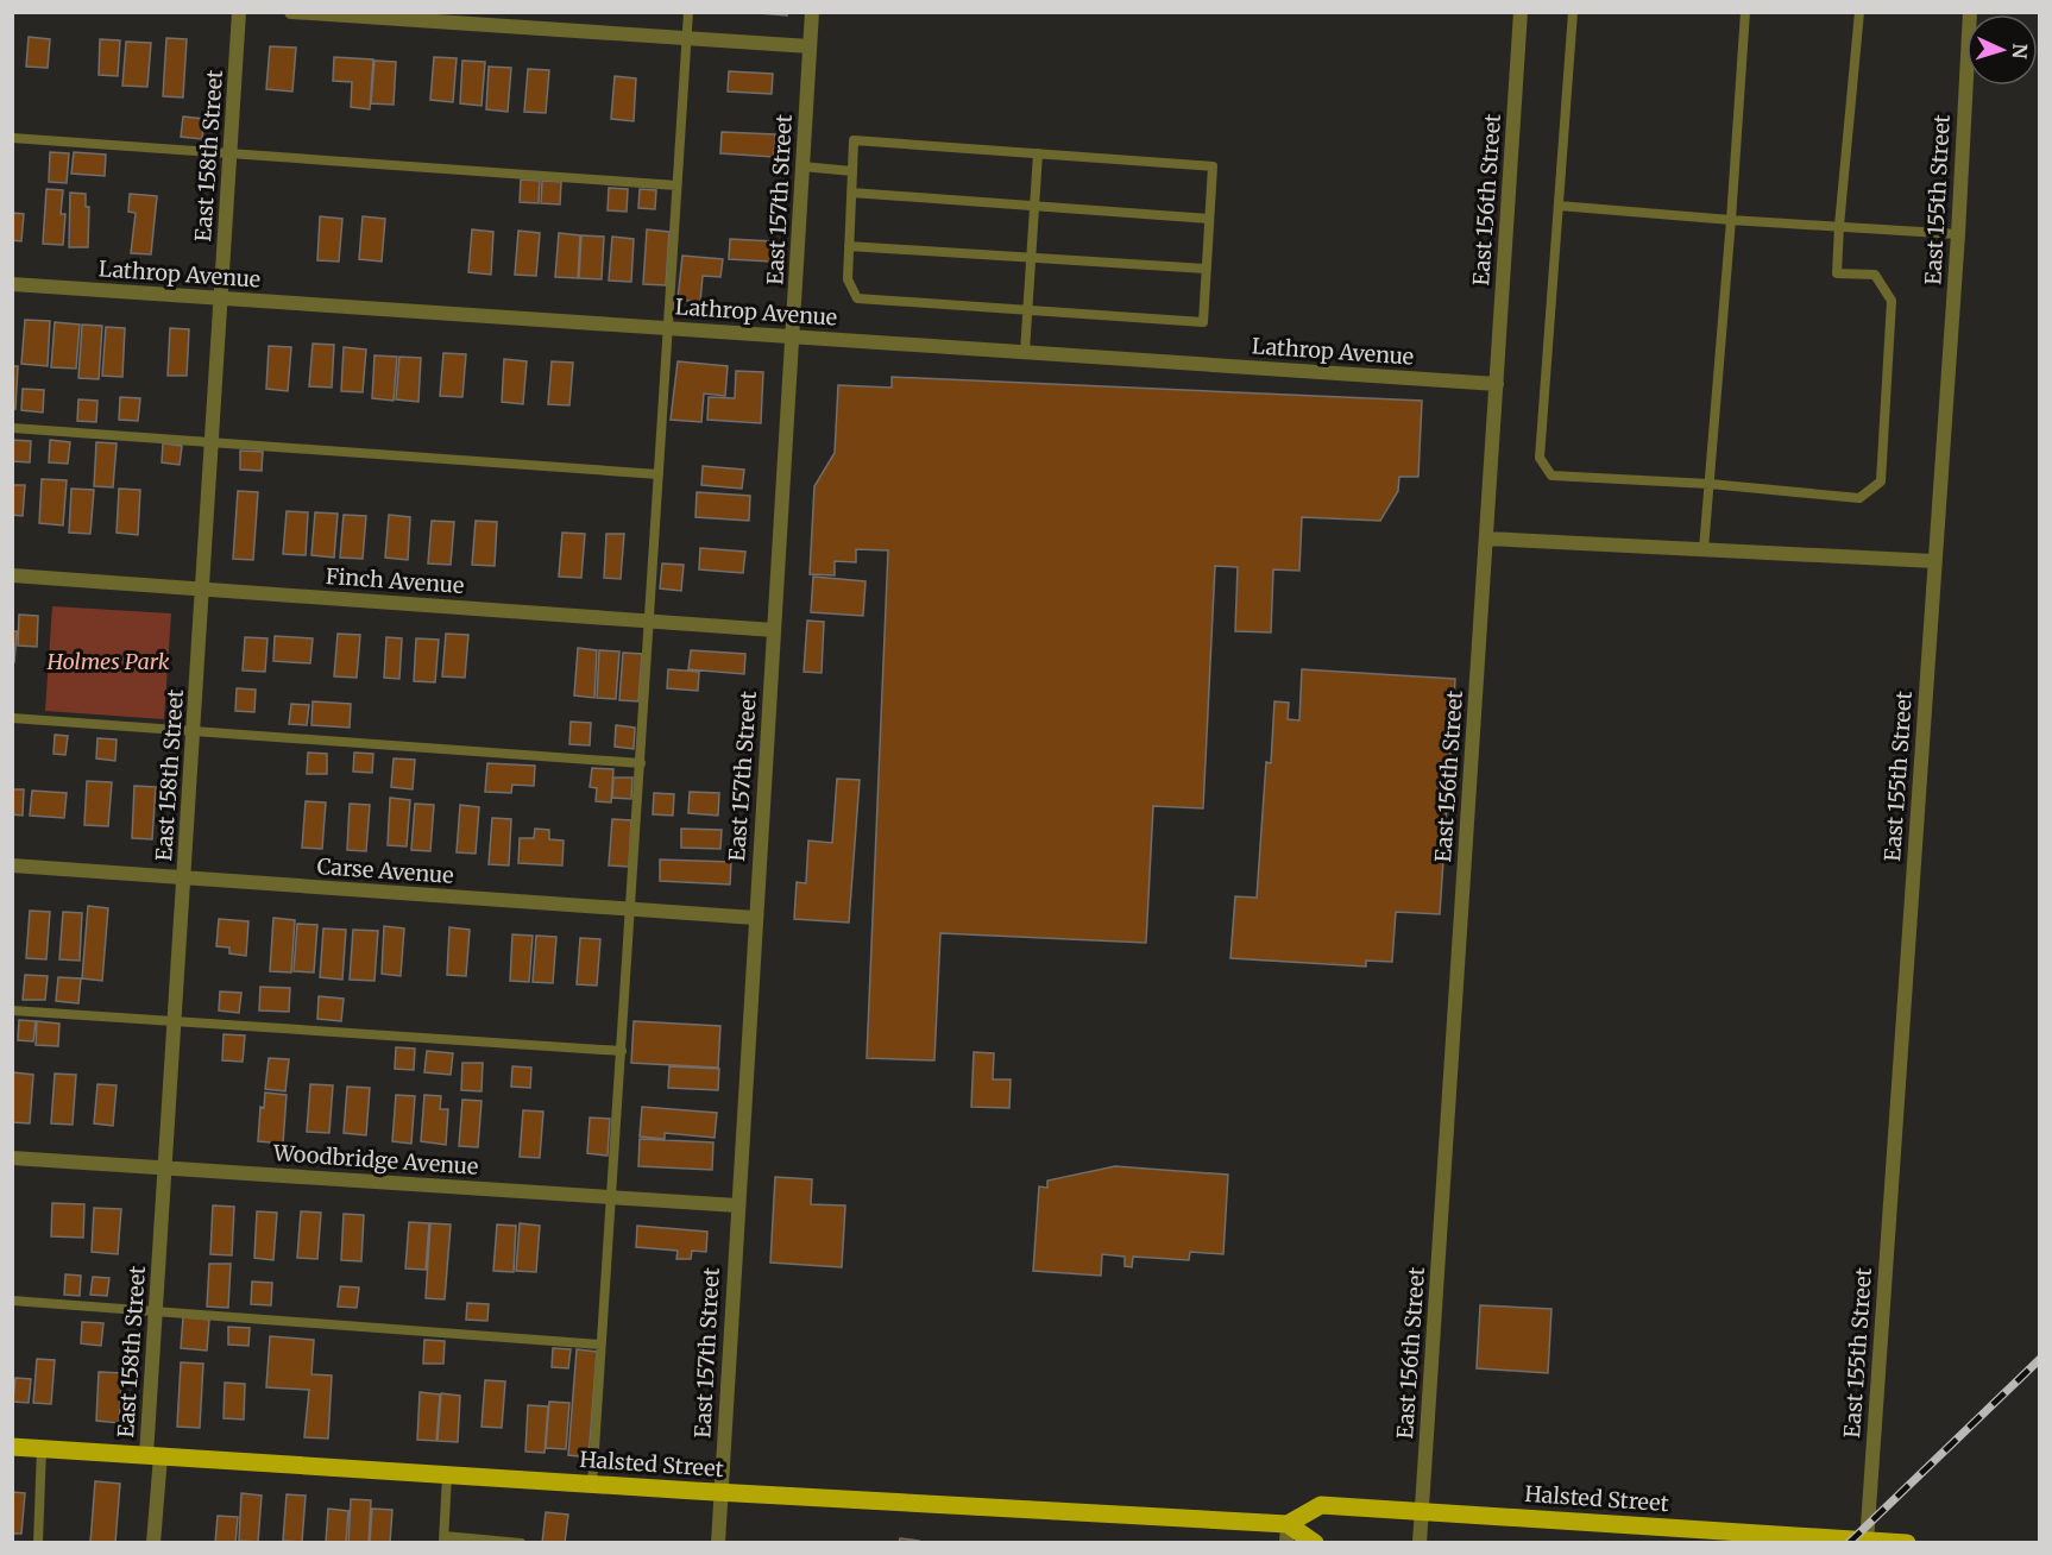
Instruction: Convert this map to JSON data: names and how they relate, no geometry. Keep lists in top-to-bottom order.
{
  "streets": {
    "main road": ["Halsted Street"],
    "street": [
      "East 158th Street",
      "East 157th Street",
      "East 156th Street",
      "East 155th Street",
      "Lathrop Avenue",
      "Finch Avenue",
      "Carse Avenue",
      "Woodbridge Avenue"
    ]
  },
  "crossings": [
    ["East 158th Street", "Lathrop Avenue"],
    ["East 158th Street", "Finch Avenue"],
    ["East 158th Street", "Carse Avenue"],
    ["East 158th Street", "Woodbridge Avenue"],
    ["East 158th Street", "Halsted Street"],
    ["East 157th Street", "Lathrop Avenue"],
    ["East 157th Street", "Finch Avenue"],
    ["East 157th Street", "Carse Avenue"],
    ["East 157th Street", "Woodbridge Avenue"],
    ["East 157th Street", "Halsted Street"],
    ["East 156th Street", "Lathrop Avenue"],
    ["East 156th Street", "Halsted Street"],
    ["East 155th Street", "Halsted Street"]
  ],
  "parks": ["Holmes Park"],
  "north": "right"
}
